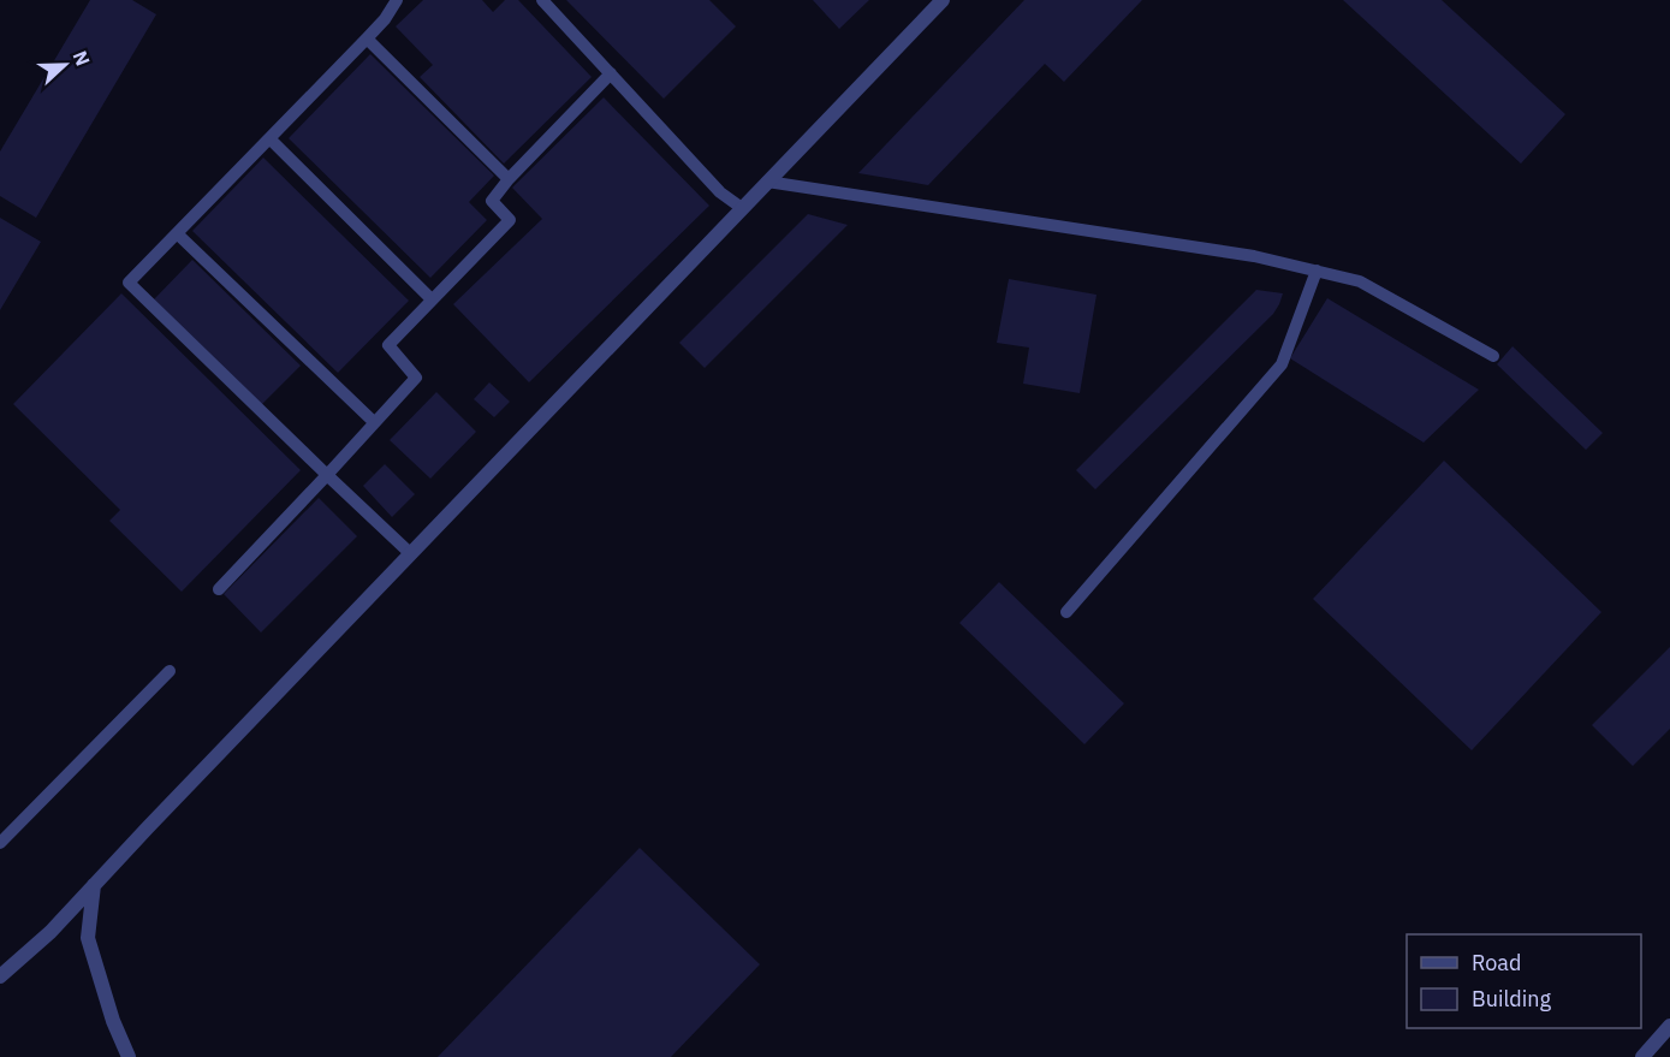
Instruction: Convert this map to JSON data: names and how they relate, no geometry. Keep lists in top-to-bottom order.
{
  "legend": ["Road", "Building"],
  "north": "right"
}
